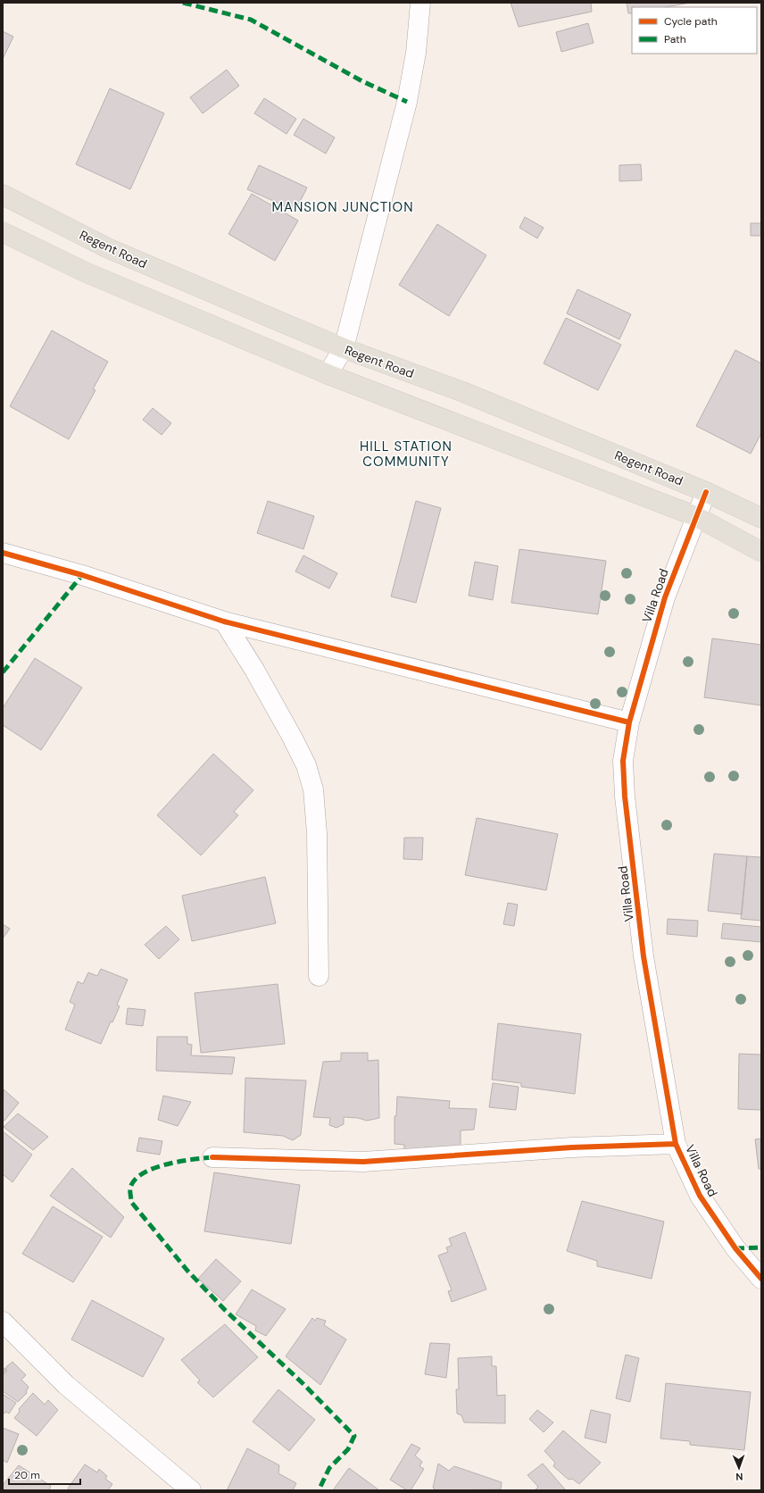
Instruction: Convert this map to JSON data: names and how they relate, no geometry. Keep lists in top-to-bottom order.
{
  "streets": {
    "main road": ["Regent Road"],
    "street": ["Villa Road"]
  },
  "crossings": [
    ["Regent Road", "Villa Road"]
  ],
  "districts": ["MANSION JUNCTION", "HILL STATION COMMUNITY"],
  "legend": ["Cycle path", "Path"],
  "scale_bar": "20 m",
  "north": "bottom"
}
